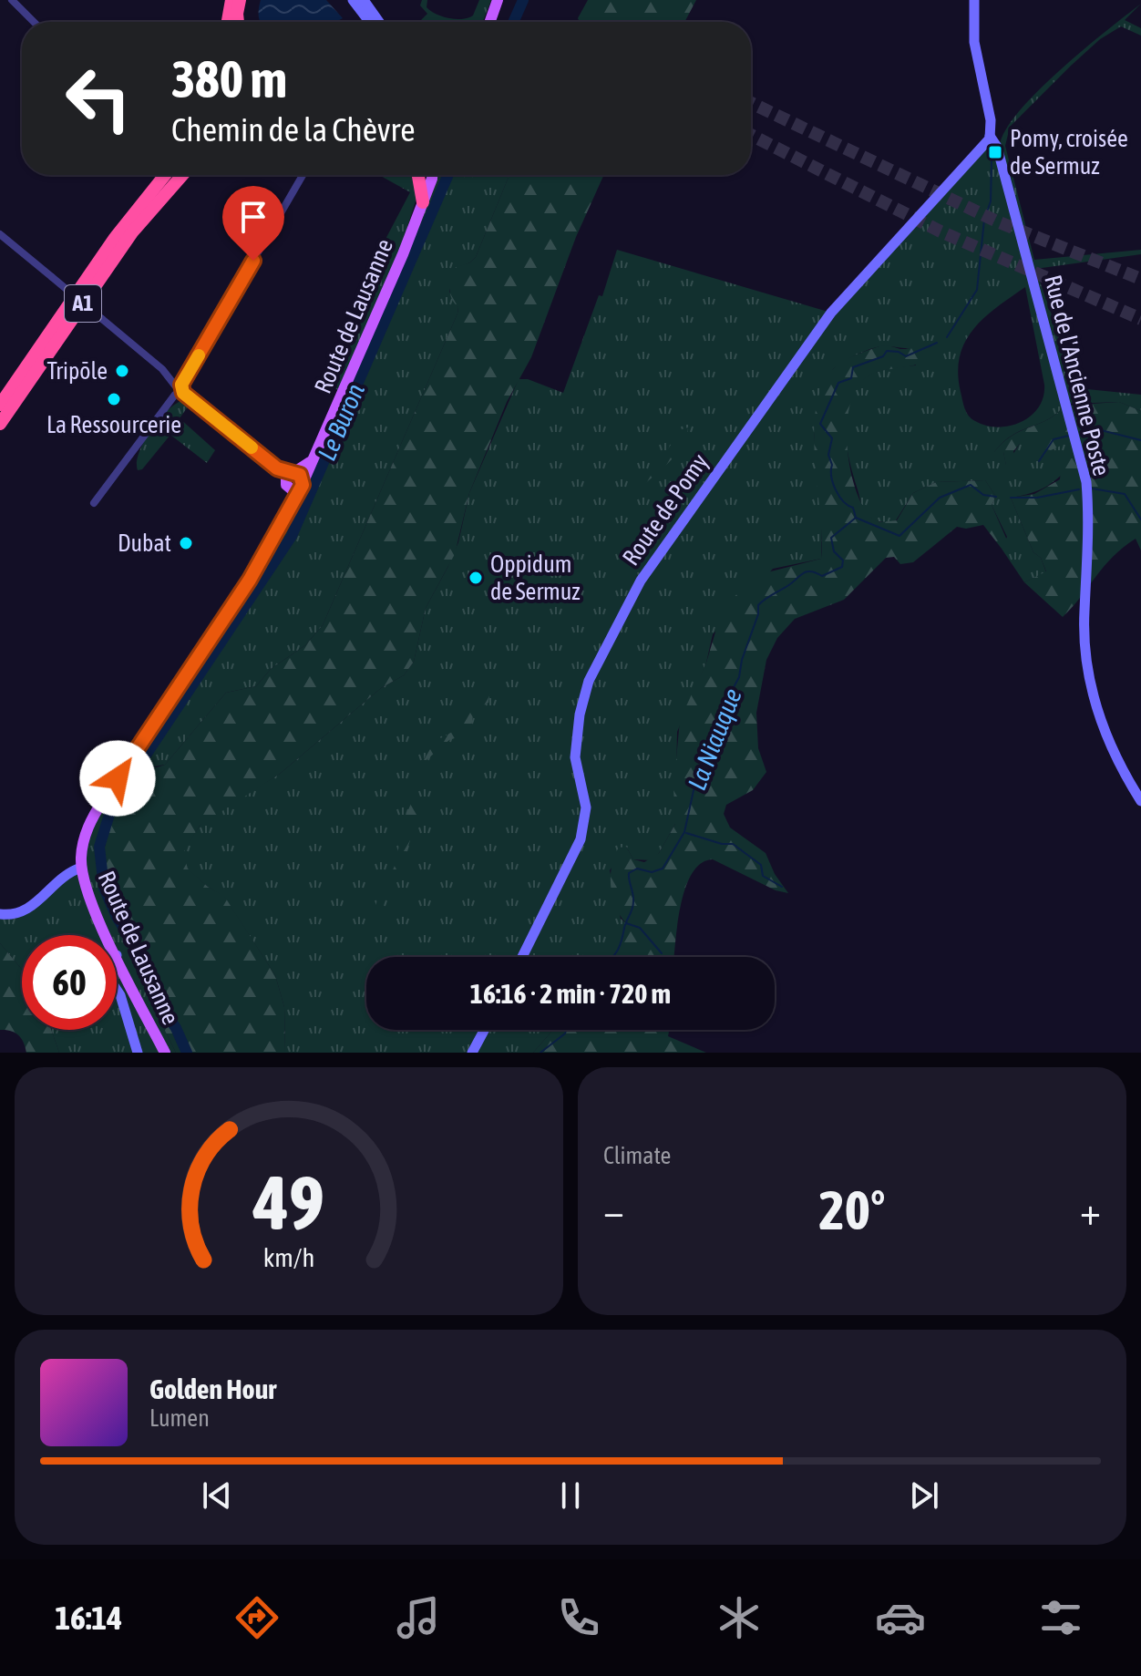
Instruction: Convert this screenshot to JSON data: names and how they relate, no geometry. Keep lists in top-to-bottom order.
{
  "streets": {
    "highway": ["A1"],
    "main road": ["Route de Lausanne"],
    "street": ["Rue de l'Ancienne Poste", "Route de Pomy"]
  },
  "crossings": [
    ["Rue de l'Ancienne Poste", "Route de Pomy"]
  ],
  "water": ["Le Buron", "La Niauque"],
  "places": {
    "transit": ["Pomy, croisée de Sermuz"],
    "other": [
      "Tripōle",
      "La Ressourcerie",
      "Dubat",
      "Oppidum de Sermuz"
    ]
  },
  "page": {
    "turn": ["380 m", "Chemin de la Chèvre"],
    "limit": "60",
    "trip": "16:16 · 2 min · 720 m",
    "tile": "Climate",
    "heat": ["−", "20°", "+"],
    "song": ["Golden Hour", "Lumen"],
    "tabs": "16:14",
    "gauge": ["49", "km/h"]
  }
}
